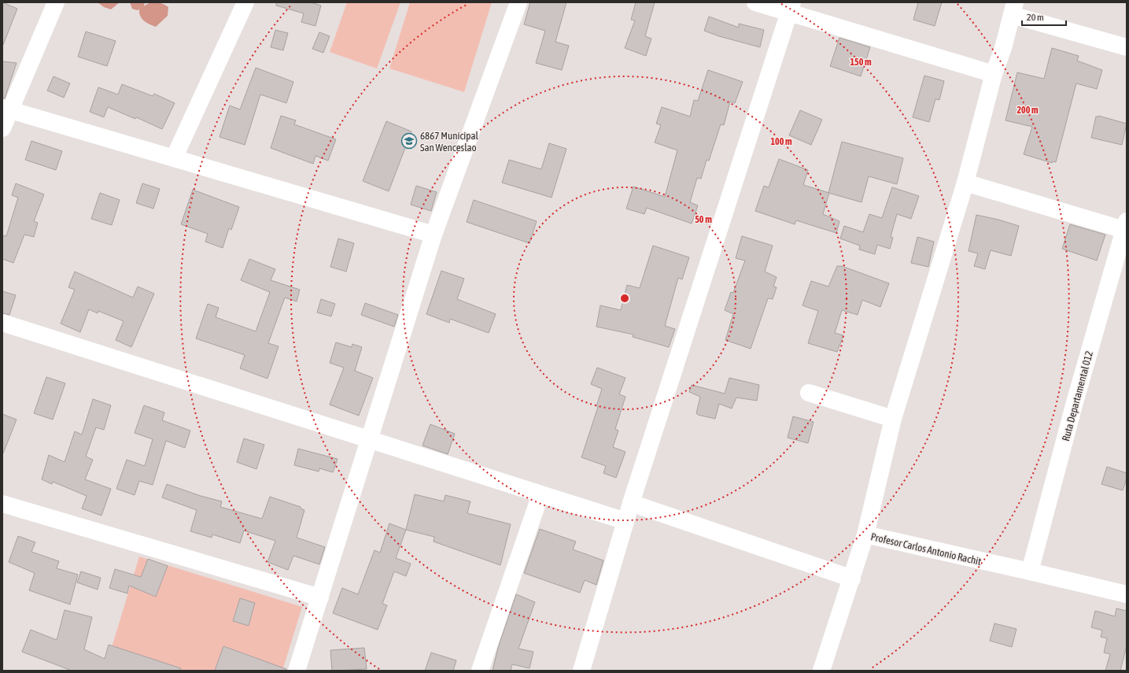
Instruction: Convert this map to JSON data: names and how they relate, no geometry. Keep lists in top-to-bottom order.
{
  "streets": {
    "street": ["Ruta Departamental 012", "Profesor Carlos Antonio Rachit"]
  },
  "crossings": [
    ["Ruta Departamental 012", "Profesor Carlos Antonio Rachit"]
  ],
  "places": {
    "school or university": ["6867 Municipal San Wenceslao"]
  },
  "scale_bar": "20 m",
  "rings": [
    "150 m",
    "200 m",
    "100 m",
    "50 m"
  ]
}
